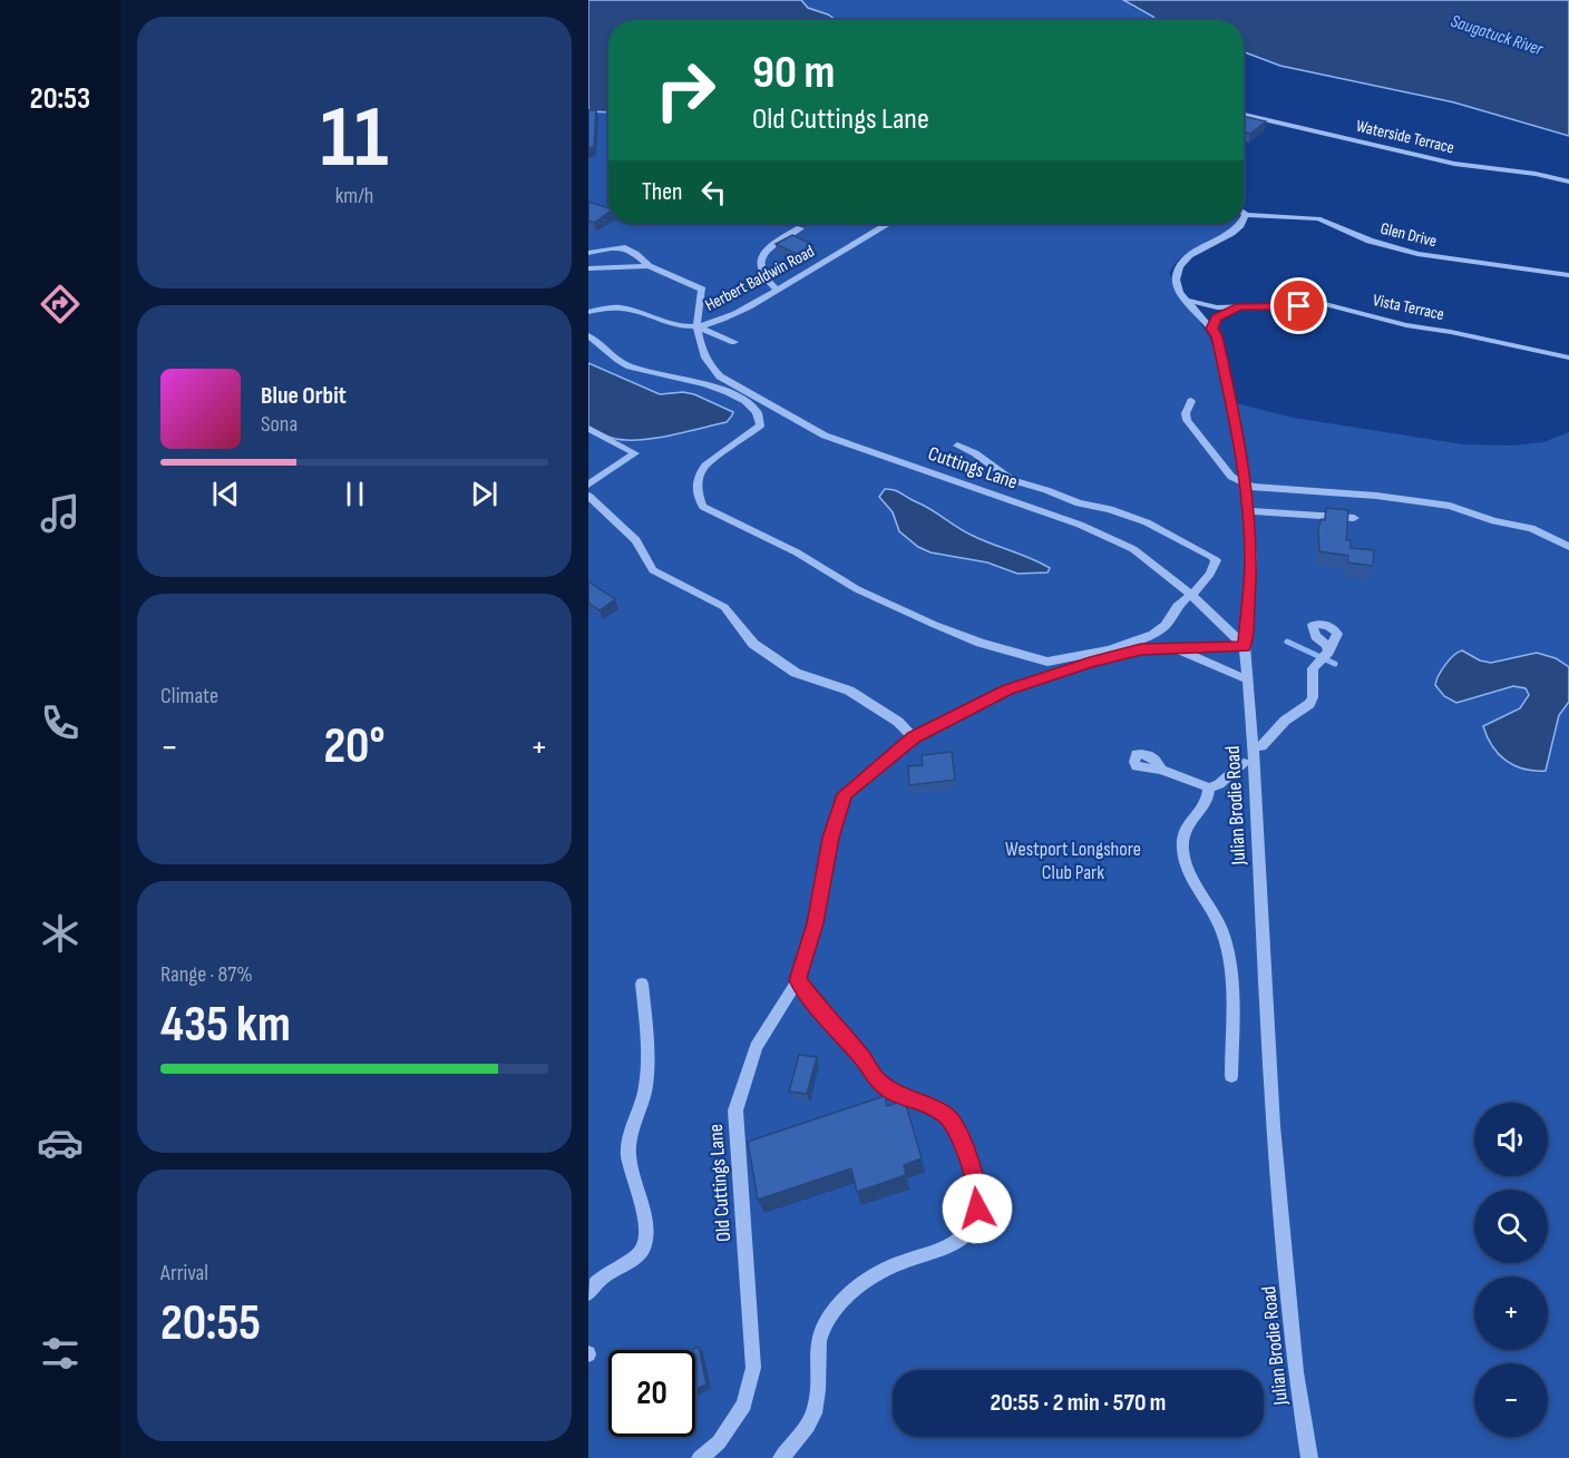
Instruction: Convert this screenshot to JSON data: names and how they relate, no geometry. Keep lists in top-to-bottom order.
{
  "streets": {
    "street": [
      "Waterside Terrace",
      "Glen Drive",
      "Herbert Baldwin Road",
      "Vista Terrace",
      "Cuttings Lane",
      "Julian Brodie Road",
      "Old Cuttings Lane"
    ]
  },
  "crossings": [
    ["Glen Drive", "Julian Brodie Road"],
    ["Herbert Baldwin Road", "Cuttings Lane"],
    ["Vista Terrace", "Julian Brodie Road"],
    ["Cuttings Lane", "Julian Brodie Road"],
    ["Cuttings Lane", "Old Cuttings Lane"],
    ["Julian Brodie Road", "Old Cuttings Lane"]
  ],
  "water": ["Saugatuck River"],
  "parks": ["Westport Longshore Club Park"],
  "page": {
    "tabs": "20:53",
    "tile": [
      ["11", "km/h"],
      "Climate",
      ["Range · 87%", "435 km"],
      ["Arrival", "20:55"]
    ],
    "turn": ["90 m", "Old Cuttings Lane"],
    "then": "Then",
    "song": ["Blue Orbit", "Sona"],
    "heat": ["−", "20°", "+"],
    "map_buttons": ["+", "−"],
    "limit": "20",
    "trip": "20:55 · 2 min · 570 m"
  }
}
